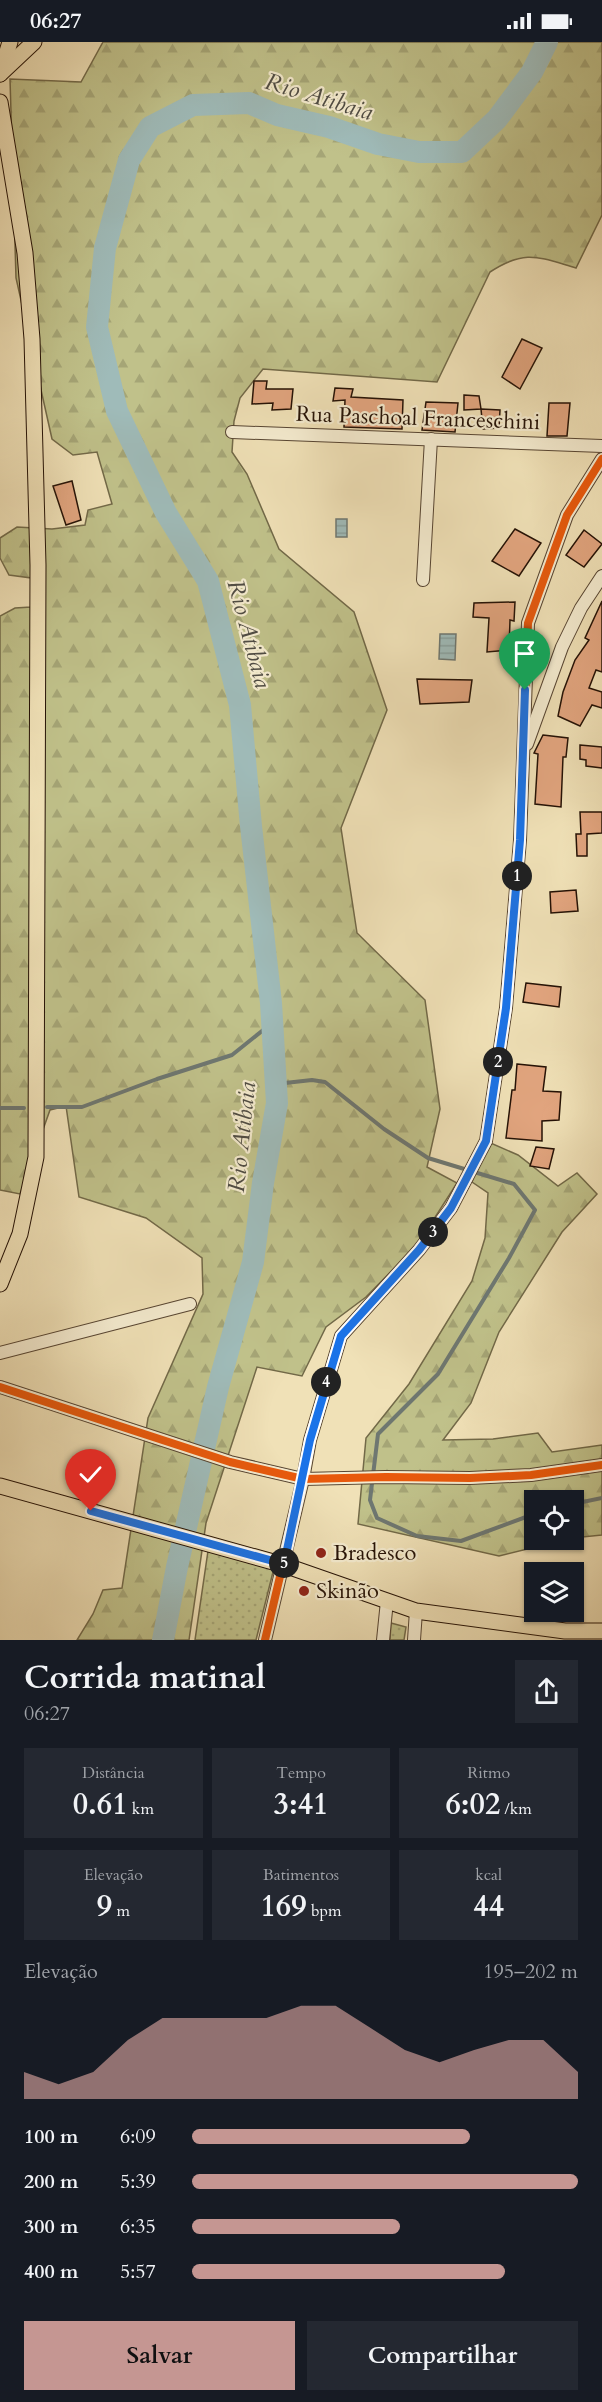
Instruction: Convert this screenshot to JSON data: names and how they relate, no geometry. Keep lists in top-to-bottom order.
{
  "streets": {
    "street": ["Rua Paschoal Franceschini"]
  },
  "water": ["Rio Atibaia"],
  "places": ["Bradesco", "Skinão"],
  "page": {
    "status": "06:27",
    "pins": [
      "1",
      "2",
      "3",
      "4",
      "5"
    ],
    "heading": ["Corrida matinal", "06:27"],
    "stats": [
      ["Distância", "0.61 km"],
      ["Tempo", "3:41"],
      ["Ritmo", "6:02 /km"],
      ["Elevação", "9 m"],
      ["Batimentos", "169 bpm"],
      ["kcal", "44"]
    ],
    "chart": ["Elevação", "195–202 m"],
    "list": [
      {
        "name": "100 m",
        "note": "6:09"
      },
      {
        "name": "200 m",
        "note": "5:39"
      },
      {
        "name": "300 m",
        "note": "6:35"
      },
      {
        "name": "400 m",
        "note": "5:57"
      }
    ],
    "buttons": ["Salvar", "Compartilhar"]
  }
}
